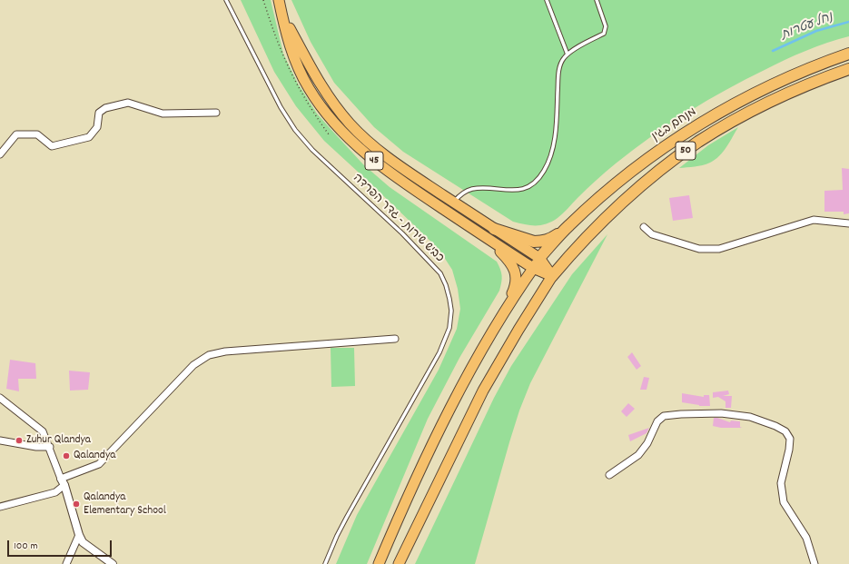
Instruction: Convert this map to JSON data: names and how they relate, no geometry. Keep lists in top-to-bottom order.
{
  "streets": {
    "highway": ["מנחם בגין", "50", "45"],
    "lane": ["כביש שירות - גדר הפרדה"]
  },
  "crossings": [
    ["מנחם בגין", "45"],
    ["50", "45"]
  ],
  "water": ["נחל עטרות"],
  "places": ["Zuhur Qlandya", "Qalandya", "Qalandya Elementary School"],
  "scale_bar": "100 m"
}
